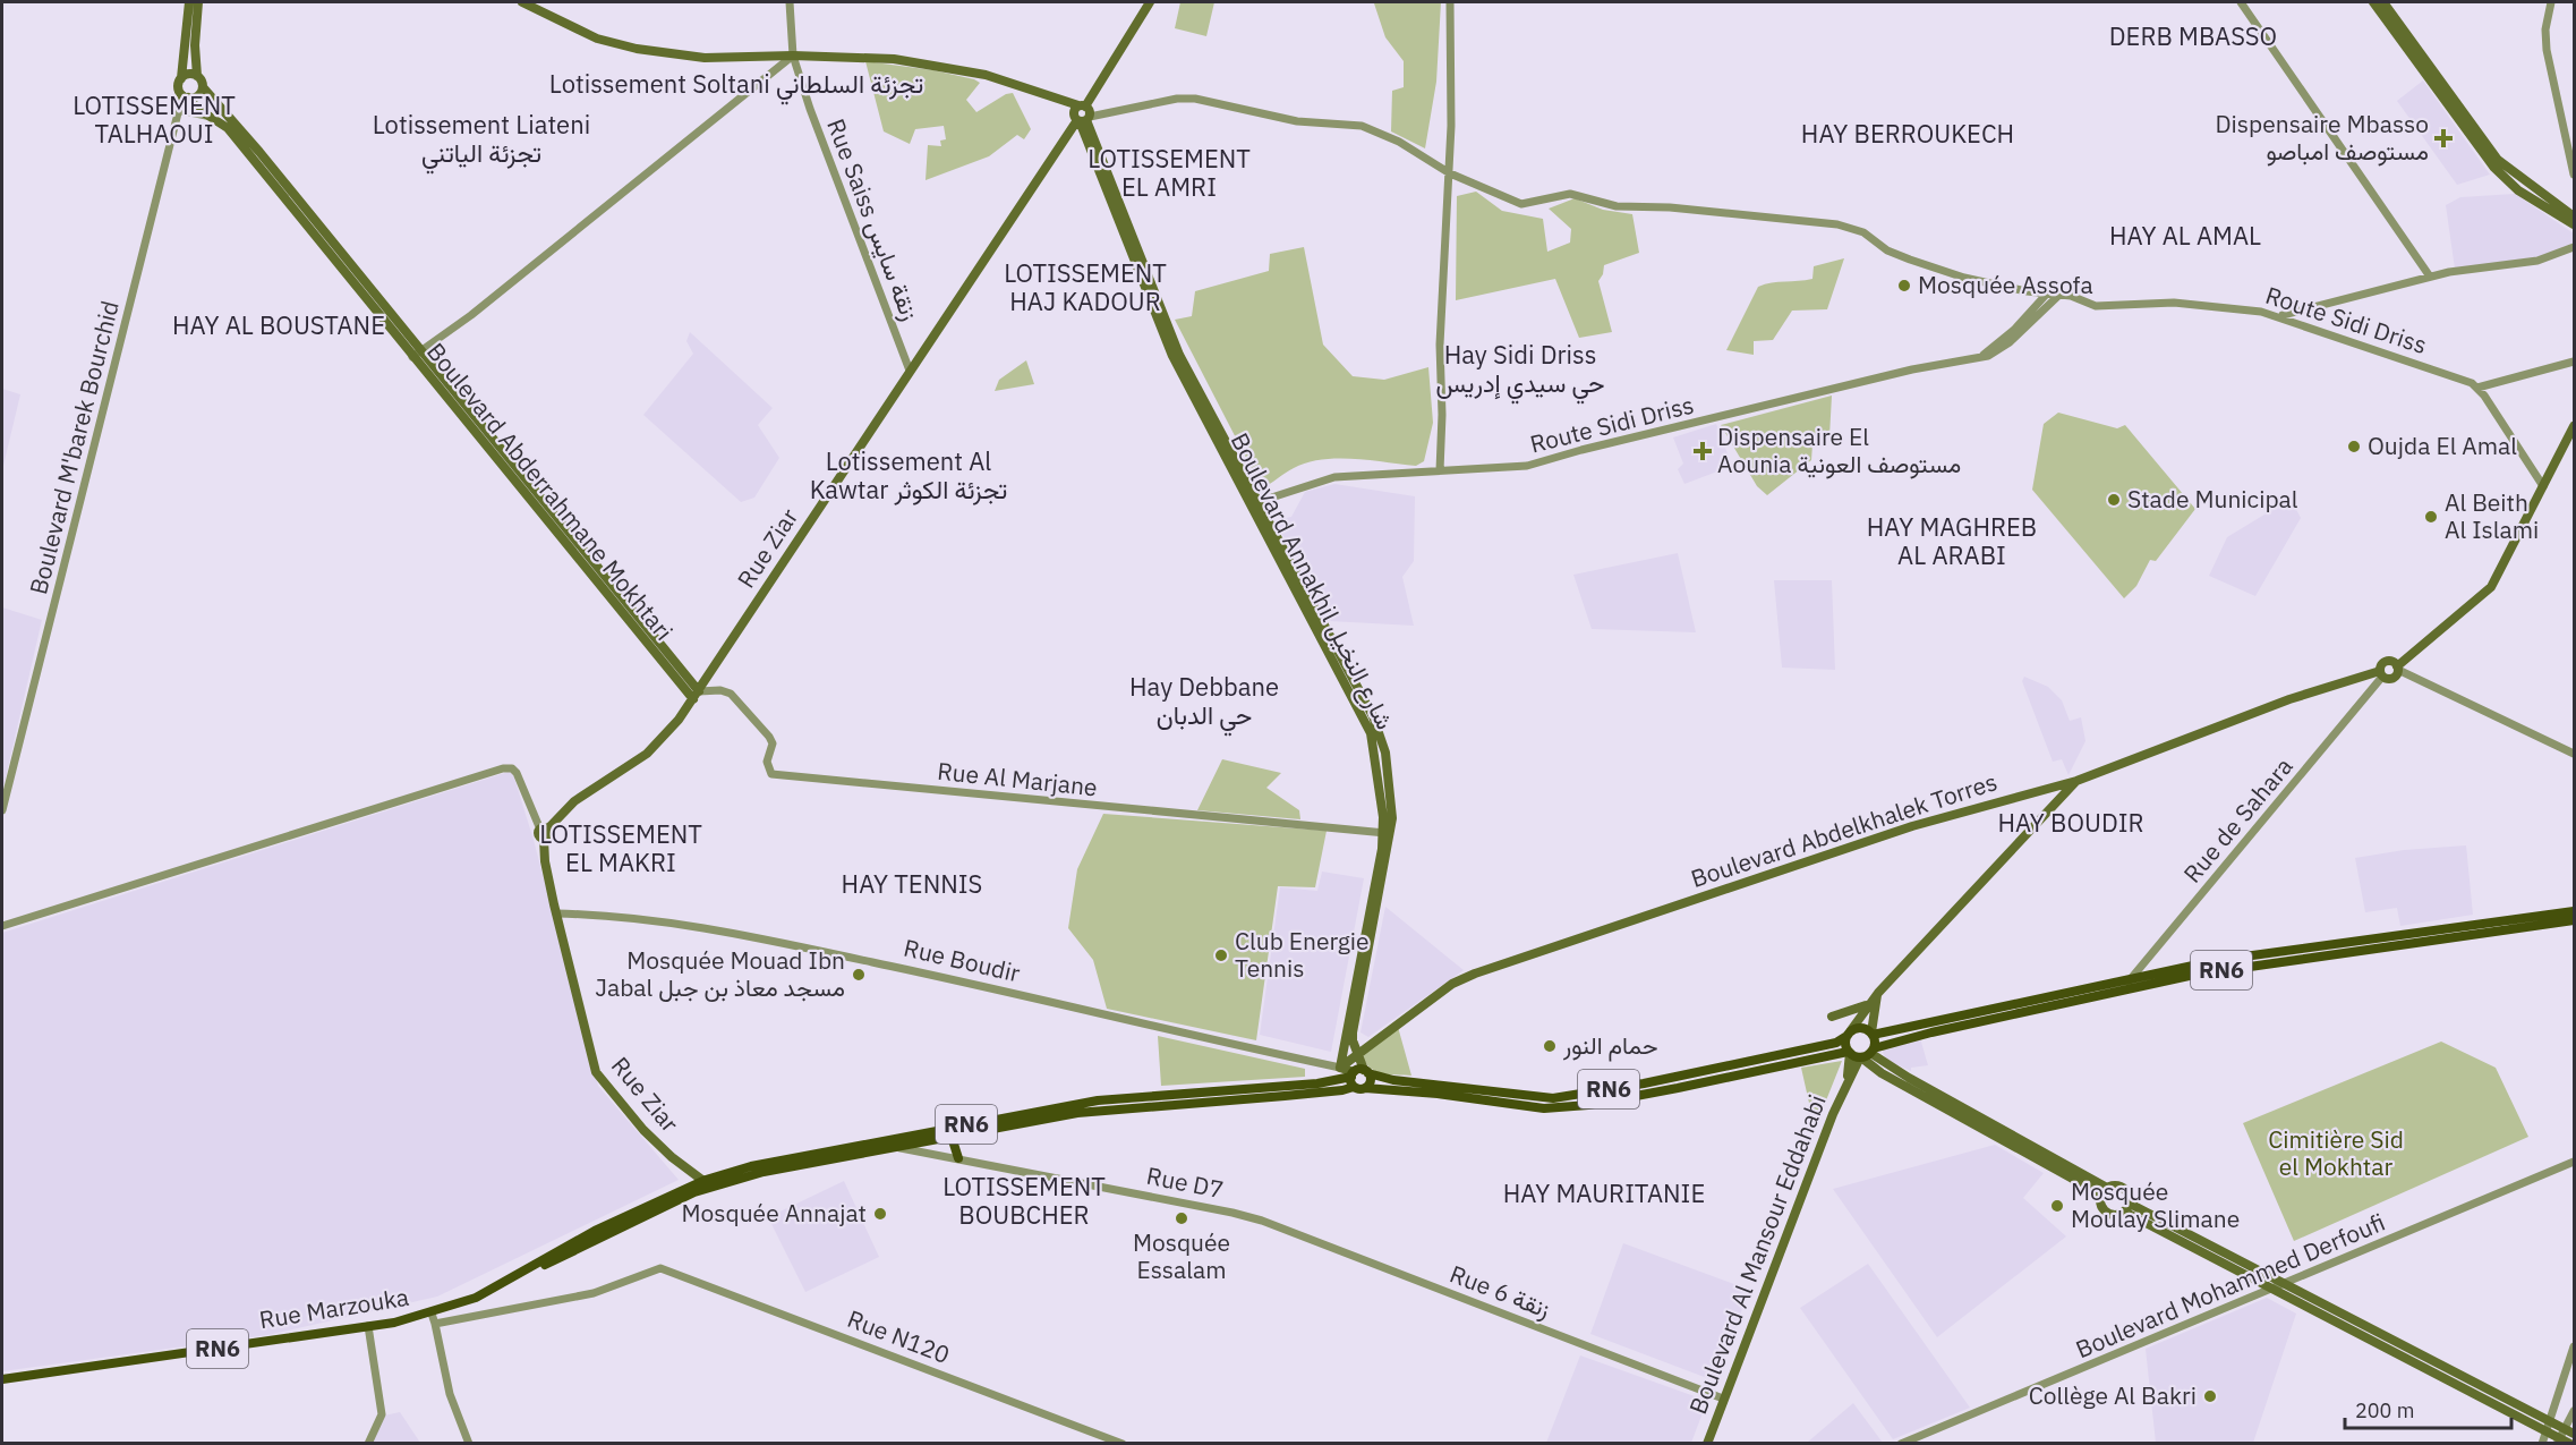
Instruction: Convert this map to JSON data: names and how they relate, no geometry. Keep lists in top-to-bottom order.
{
  "streets": {
    "main road": [
      "Boulevard Abderrahmane Mokhtari",
      "Rue Ziar",
      "Boulevard Annakhil شارع النخيل",
      "Boulevard Abdelkhalek Torres",
      "Rue Boudir",
      "RN6",
      "Boulevard Al Mansour Eddahabi",
      "Rue Marzouka"
    ],
    "street": [
      "Rue Saiss زنقة سايس",
      "Route Sidi Driss",
      "Boulevard M'barek Bourchid",
      "Rue Al Marjane",
      "Rue de Sahara",
      "Rue D7",
      "Boulevard Mohammed Derfoufi",
      "Rue 6 زنقة",
      "Rue N120"
    ]
  },
  "crossings": [
    ["Rue Saiss زنقة سايس", "Rue Ziar"],
    ["Route Sidi Driss", "Boulevard Annakhil شارع النخيل"],
    ["Boulevard M'barek Bourchid", "Boulevard Abderrahmane Mokhtari"],
    ["Boulevard Abderrahmane Mokhtari", "Rue Ziar"],
    ["Boulevard Abderrahmane Mokhtari", "Rue Al Marjane"],
    ["Rue Ziar", "Boulevard Annakhil شارع النخيل"],
    ["Rue Ziar", "Rue Al Marjane"],
    ["Rue Ziar", "Rue Boudir"],
    ["Rue Ziar", "RN6"],
    ["Boulevard Annakhil شارع النخيل", "Rue Al Marjane"],
    ["Boulevard Annakhil شارع النخيل", "Boulevard Abdelkhalek Torres"],
    ["Boulevard Annakhil شارع النخيل", "Rue Boudir"],
    ["Boulevard Annakhil شارع النخيل", "RN6"],
    ["Rue de Sahara", "Boulevard Abdelkhalek Torres"],
    ["Rue de Sahara", "RN6"],
    ["Boulevard Abdelkhalek Torres", "Rue Boudir"],
    ["Rue Boudir", "RN6"],
    ["RN6", "Rue D7"],
    ["RN6", "Boulevard Al Mansour Eddahabi"],
    ["RN6", "Rue Marzouka"],
    ["Rue D7", "Rue 6 زنقة"],
    ["Boulevard Al Mansour Eddahabi", "Rue 6 زنقة"],
    ["Rue Marzouka", "Rue N120"]
  ],
  "districts": [
    "DERB MBASSO",
    "Lotissement Soltani تجزئة السلطاني",
    "LOTISSEMENT TALHAOUI",
    "Lotissement Liateni تجزئة الياتني",
    "HAY BERROUKECH",
    "LOTISSEMENT EL AMRI",
    "HAY AL AMAL",
    "LOTISSEMENT HAJ KADOUR",
    "HAY AL BOUSTANE",
    "Hay Sidi Driss حي سيدي إدريس",
    "Lotissement Al Kawtar تجزئة الكوثر",
    "HAY MAGHREB AL ARABI",
    "Hay Debbane حي الدبان",
    "HAY BOUDIR",
    "LOTISSEMENT EL MAKRI",
    "HAY TENNIS",
    "LOTISSEMENT BOUBCHER",
    "HAY MAURITANIE"
  ],
  "parks": ["Cimitière Sid el Mokhtar"],
  "places": {
    "health": ["Dispensaire Mbasso مستوصف امباصو", "Dispensaire El Aounia مستوصف العونية"],
    "other": [
      "Mosquée Assofa",
      "Oujda El Amal",
      "Stade Municipal",
      "Al Beith Al Islami",
      "Club Energie Tennis",
      "Mosquée Mouad Ibn Jabal مسجد معاذ بن جبل",
      "حمام النور",
      "Mosquée Moulay Slimane",
      "Mosquée Annajat",
      "Mosquée Essalam",
      "Collège Al Bakri"
    ]
  },
  "scale_bar": "200 m"
}
